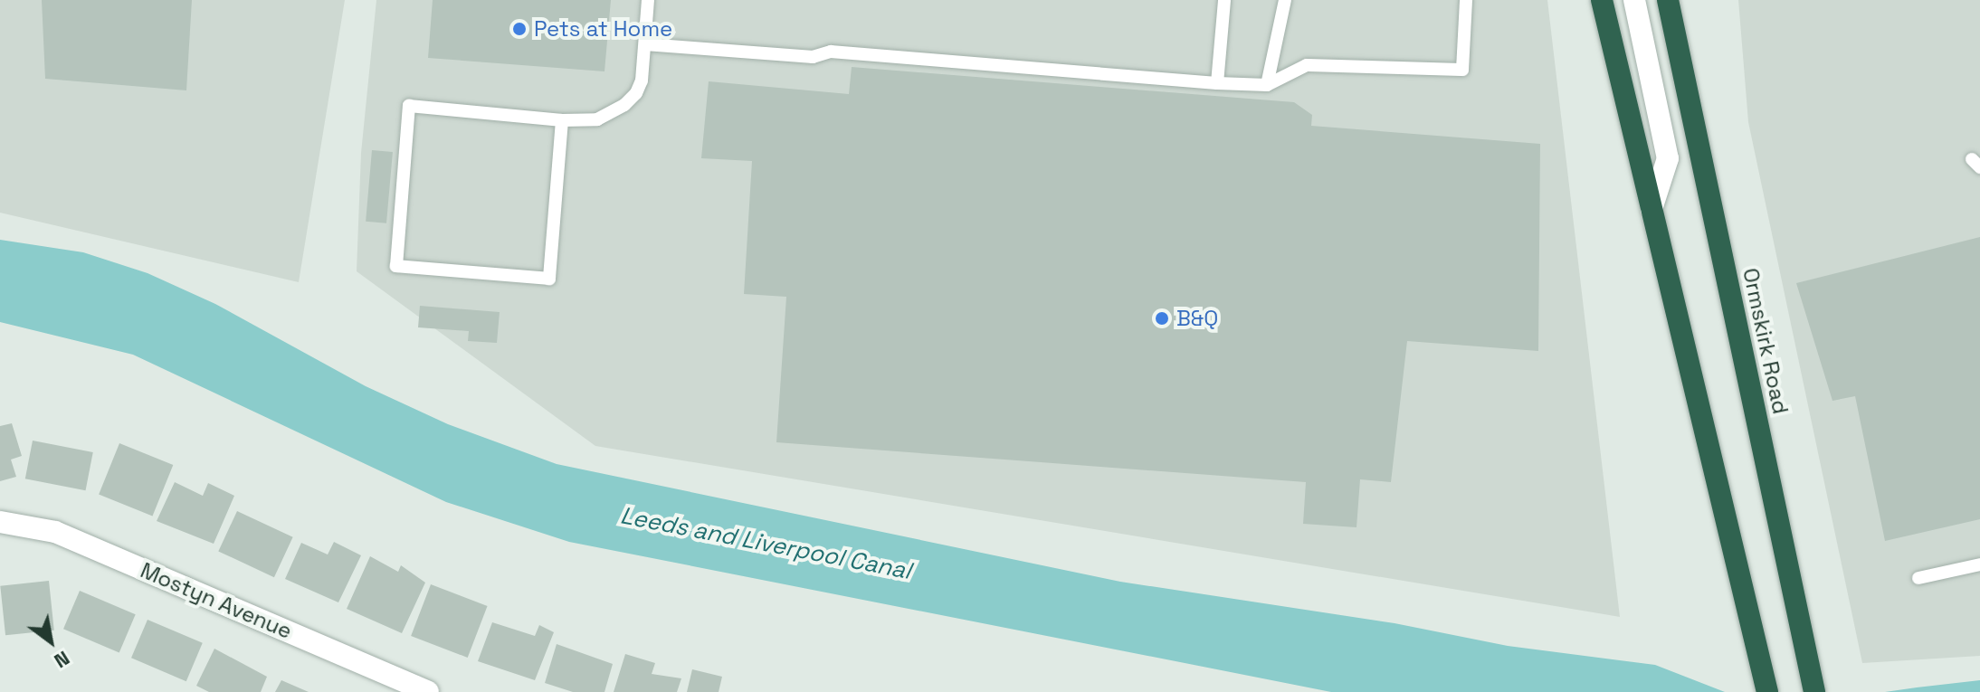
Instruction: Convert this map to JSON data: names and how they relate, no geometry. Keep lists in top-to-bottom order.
{
  "streets": {
    "highway": ["Ormskirk Road"],
    "street": ["Mostyn Avenue"]
  },
  "water": ["Leeds and Liverpool Canal"],
  "places": ["Pets at Home", "B&Q"],
  "north": "bottom right"
}
